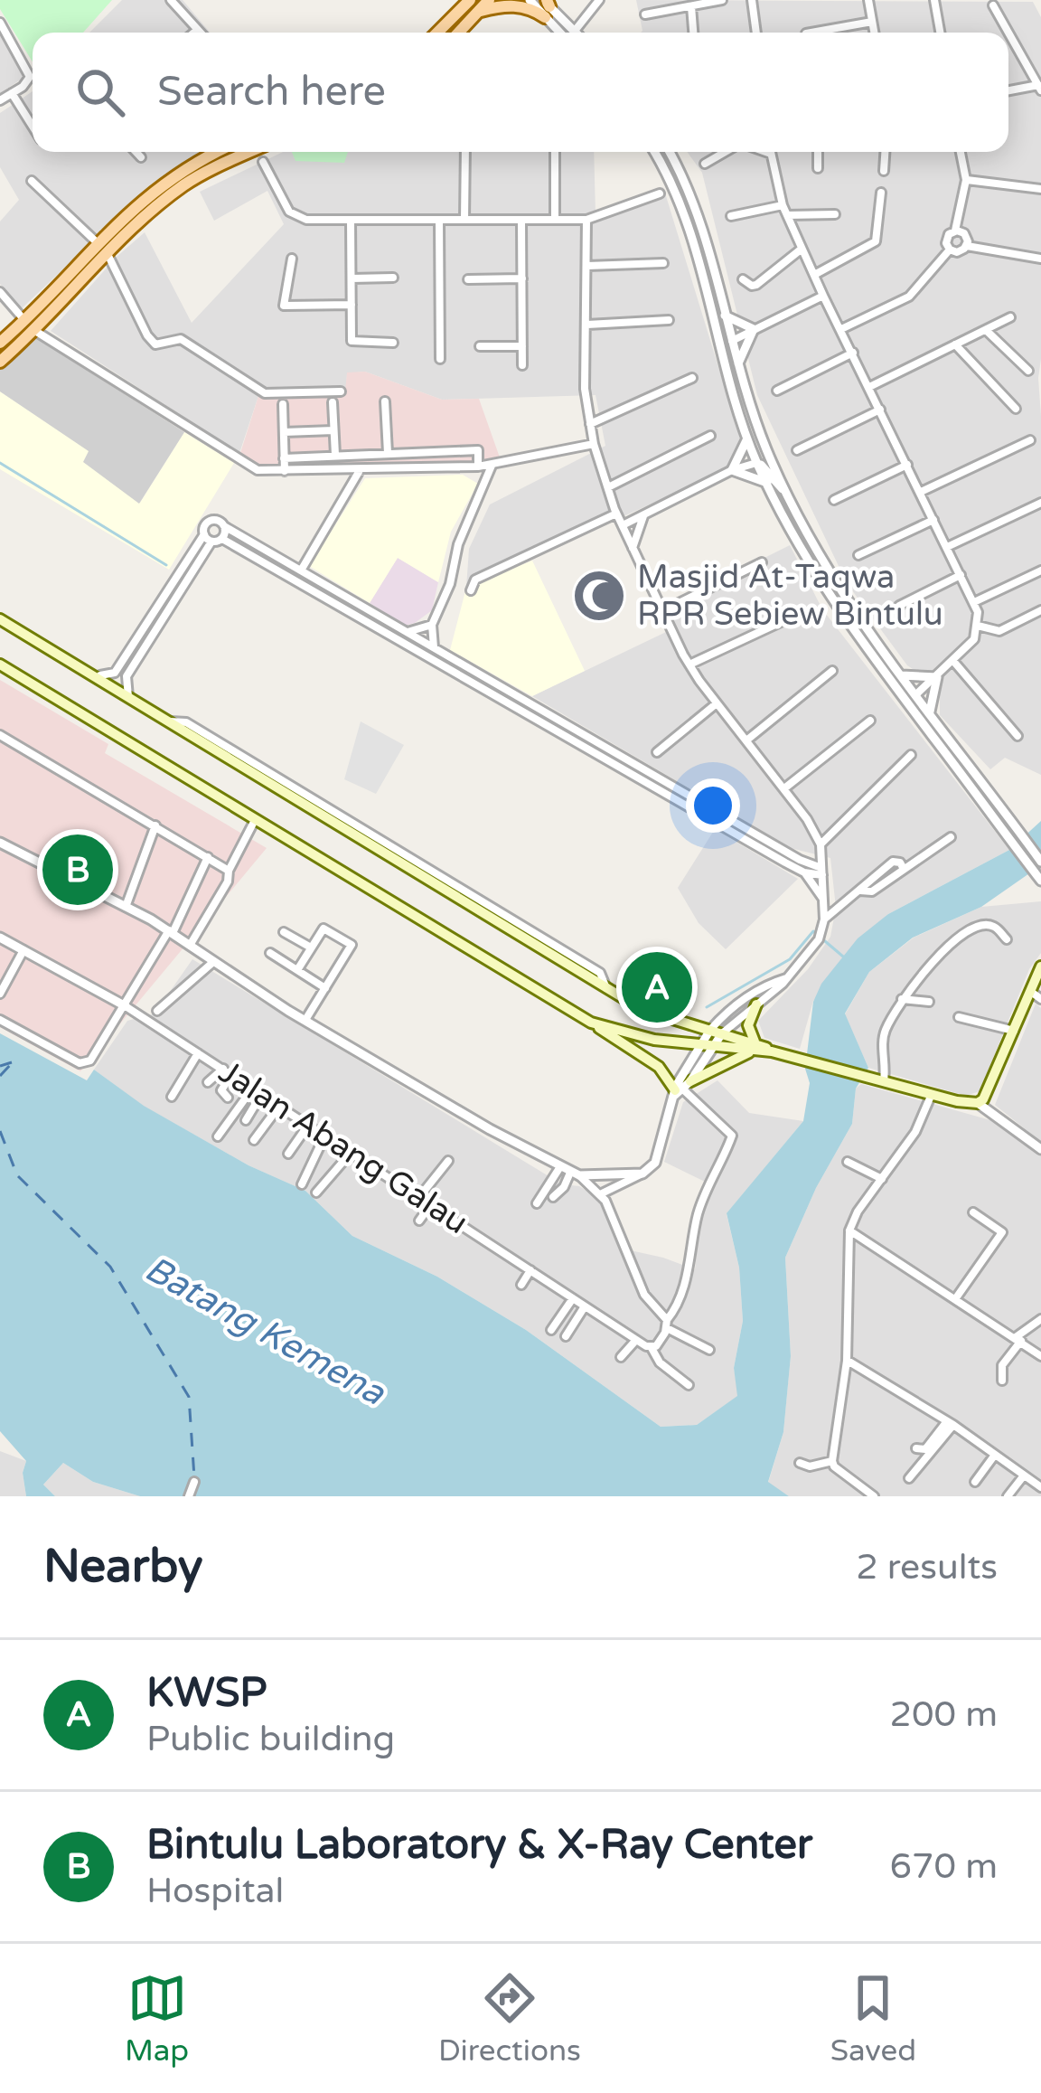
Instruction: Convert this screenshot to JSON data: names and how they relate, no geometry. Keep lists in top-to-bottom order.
{
  "streets": {
    "street": ["Jalan Abang Galau"]
  },
  "water": ["Batang Kemena"],
  "places": {
    "mosque": ["Masjid At-Taqwa RPR Sebiew Bintulu"]
  },
  "page": {
    "search": "Search here",
    "pins": ["B", "A"],
    "heading": ["Nearby", "2 results"],
    "list": [
      {
        "mark": "A",
        "name": "KWSP",
        "note": "Public building",
        "value": "200 m"
      },
      {
        "mark": "B",
        "name": "Bintulu Laboratory & X-Ray Center",
        "note": "Hospital",
        "value": "670 m"
      }
    ],
    "nav": ["Map", "Directions", "Saved"]
  }
}
